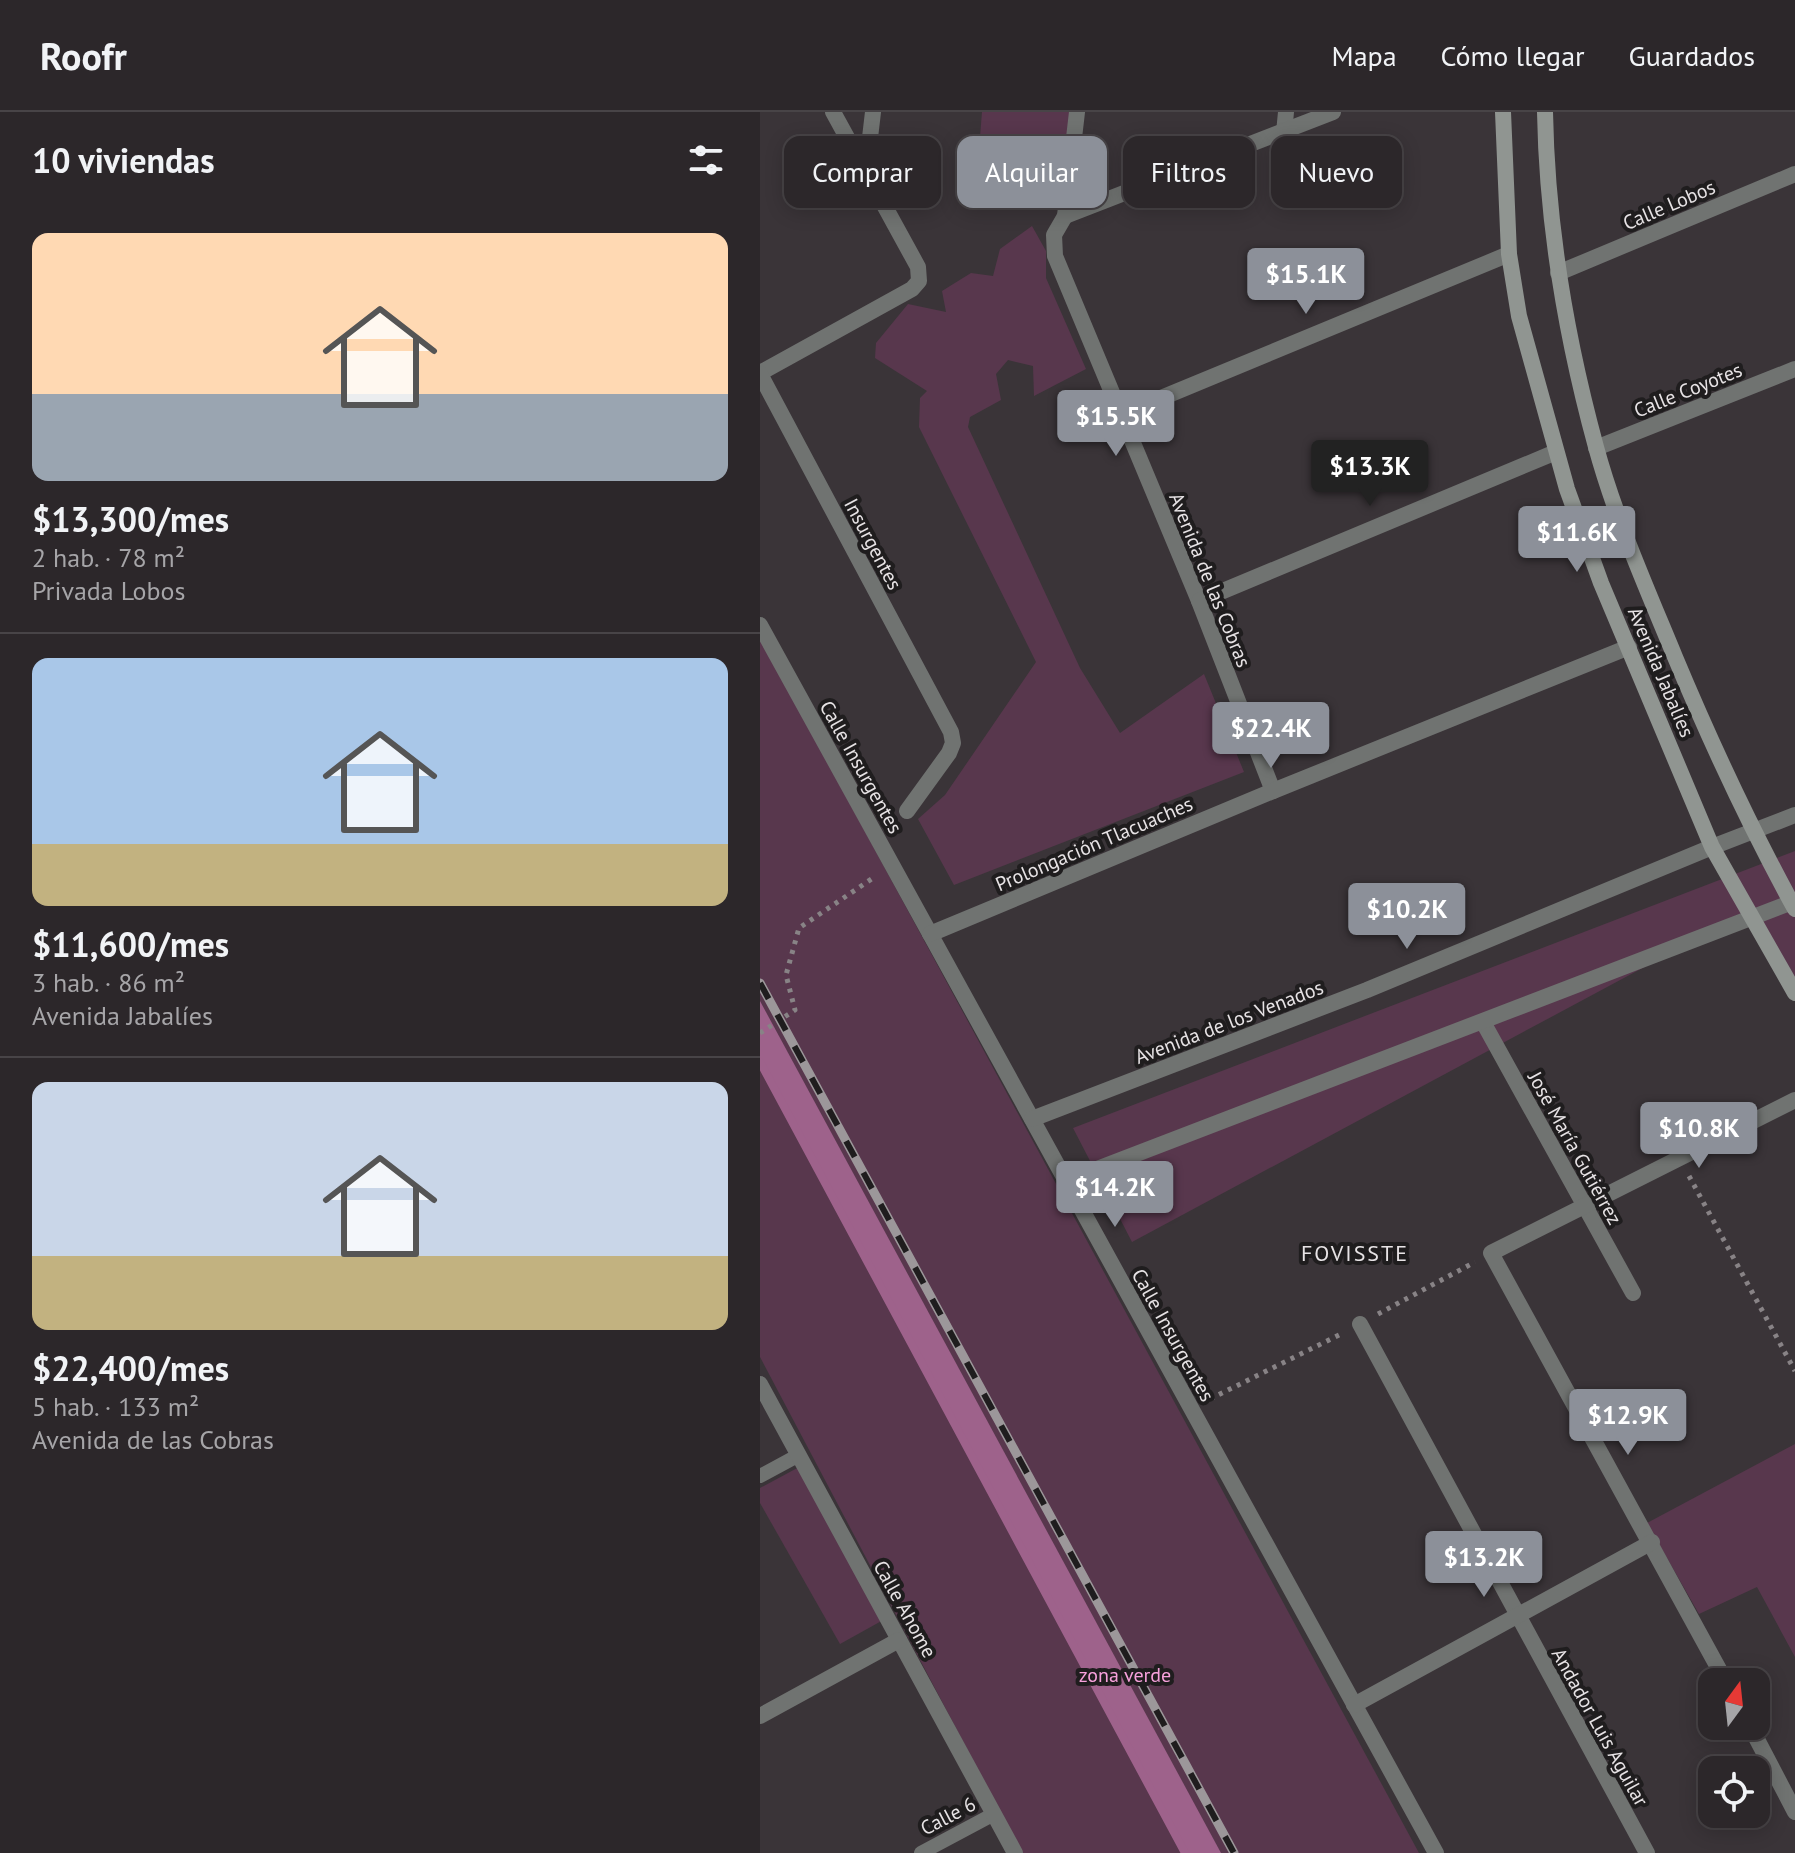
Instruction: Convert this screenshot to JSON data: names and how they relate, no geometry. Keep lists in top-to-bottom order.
{
  "streets": {
    "street": [
      "Calle Lobos",
      "Calle Coyotes",
      "Insurgentes",
      "Avenida de las Cobras",
      "Avenida Jabalíes",
      "Calle Insurgentes",
      "Prolongación Tlacuaches",
      "Avenida de los Venados",
      "José María Gutiérrez",
      "Calle Ahome",
      "Andador Luis Aguilar"
    ],
    "lane": ["Calle 6"]
  },
  "crossings": [
    ["Calle Lobos", "Avenida Jabalíes"],
    ["Calle Coyotes", "Avenida Jabalíes"],
    ["Avenida de las Cobras", "Prolongación Tlacuaches"],
    ["Avenida Jabalíes", "Prolongación Tlacuaches"],
    ["Avenida Jabalíes", "Avenida de los Venados"],
    ["Calle Insurgentes", "Prolongación Tlacuaches"],
    ["Calle Insurgentes", "Avenida de los Venados"],
    ["Calle Ahome", "Calle 6"]
  ],
  "districts": ["FOVISSTE"],
  "parks": ["zona verde"],
  "north": "top",
  "page": {
    "header": "Roofr",
    "nav": ["Mapa", "Cómo llegar", "Guardados"],
    "heading": "10 viviendas",
    "chip": [
      "Comprar",
      "Alquilar",
      "Filtros",
      "Nuevo"
    ],
    "list": [
      {
        "name": "$13,300/mes",
        "note": "2 hab. · 78 m² · Privada Lobos"
      },
      {
        "name": "$11,600/mes",
        "note": "3 hab. · 86 m² · Avenida Jabalíes"
      },
      {
        "name": "$22,400/mes",
        "note": "5 hab. · 133 m² · Avenida de las Cobras"
      }
    ],
    "price": [
      "$15.1K",
      "$15.5K",
      "$13.3K",
      "$11.6K",
      "$22.4K",
      "$10.2K",
      "$10.8K",
      "$14.2K",
      "$12.9K",
      "$13.2K"
    ]
  }
}
